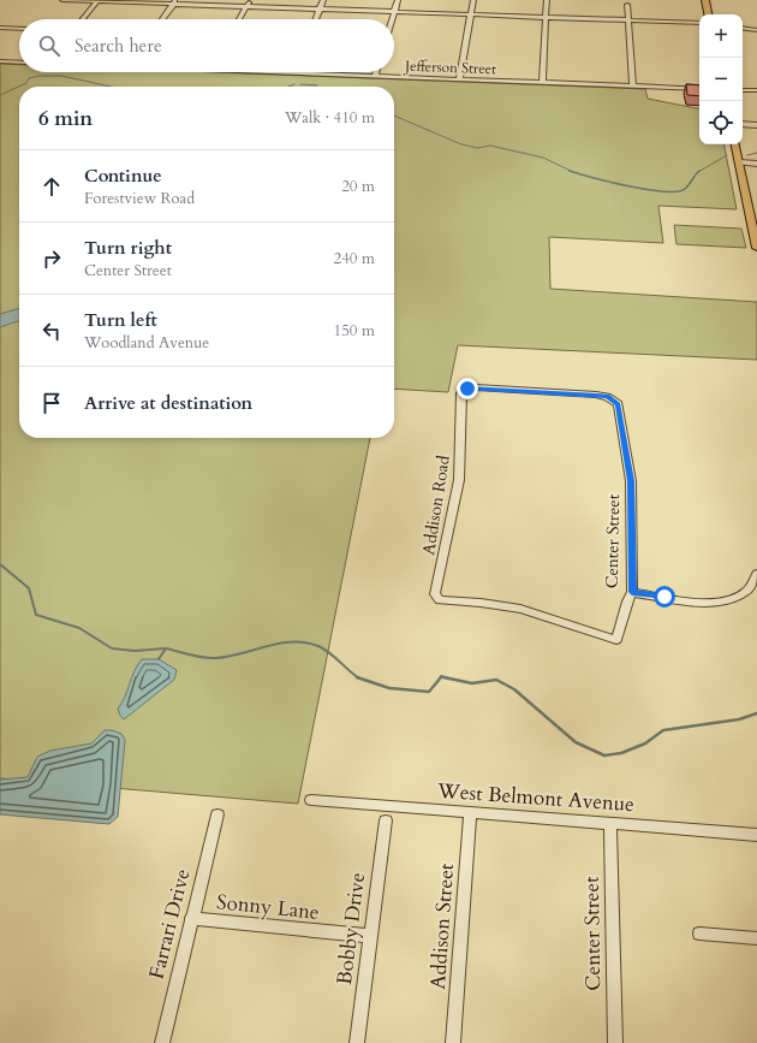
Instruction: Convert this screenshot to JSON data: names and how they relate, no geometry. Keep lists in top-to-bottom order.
{
  "streets": {
    "street": [
      "Jefferson Street",
      "Addison Road",
      "Center Street",
      "West Belmont Avenue",
      "Sonny Lane",
      "Farrari Drive",
      "Addison Street",
      "Bobby Drive"
    ]
  },
  "crossings": [
    ["Addison Road", "Center Street"],
    ["Center Street", "West Belmont Avenue"],
    ["West Belmont Avenue", "Addison Street"],
    ["Sonny Lane", "Farrari Drive"],
    ["Sonny Lane", "Bobby Drive"]
  ],
  "page": {
    "map_buttons": ["+", "−"],
    "search": "Search here",
    "heading": ["6 min", "Walk · 410 m"],
    "list": [
      ["Continue", "Forestview Road", "20 m"],
      ["Turn right", "Center Street", "240 m"],
      ["Turn left", "Woodland Avenue", "150 m"],
      "Arrive at destination"
    ]
  }
}
